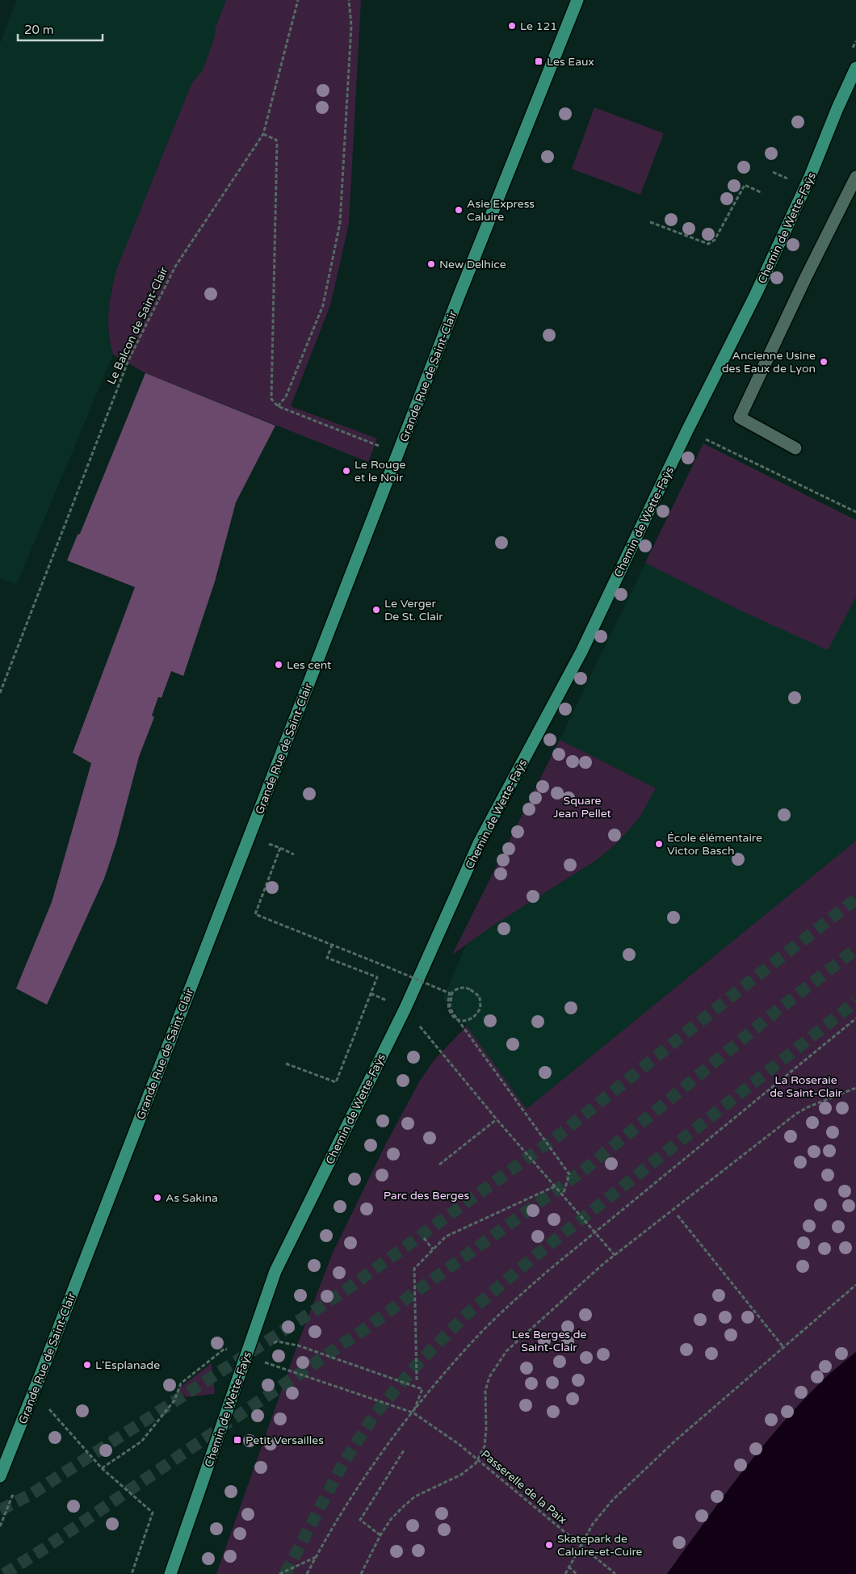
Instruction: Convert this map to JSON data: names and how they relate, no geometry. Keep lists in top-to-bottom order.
{
  "streets": {
    "main road": ["Chemin de Wette-Faÿs", "Grande Rue de Saint-Clair"],
    "path": ["Le Balcon de Saint-Clair", "Passerelle de la Paix"]
  },
  "crossings": [
    ["Chemin de Wette-Faÿs", "Passerelle de la Paix"]
  ],
  "parks": [
    "Square Jean Pellet",
    "La Roseraie de Saint-Clair",
    "Parc des Berges",
    "Les Berges de Saint-Clair"
  ],
  "places": {
    "other": [
      "Le 121",
      "Asie Express Caluire",
      "New Delhice",
      "Ancienne Usine des Eaux de Lyon",
      "Le Rouge et le Noir",
      "Le Verger De St. Clair",
      "Les cent",
      "École élémentaire Victor Basch",
      "As Sakina",
      "L'Esplanade",
      "Skatepark de Caluire-et-Cuire"
    ],
    "transit": ["Les Eaux", "Petit Versailles"]
  },
  "scale_bar": "20 m"
}
